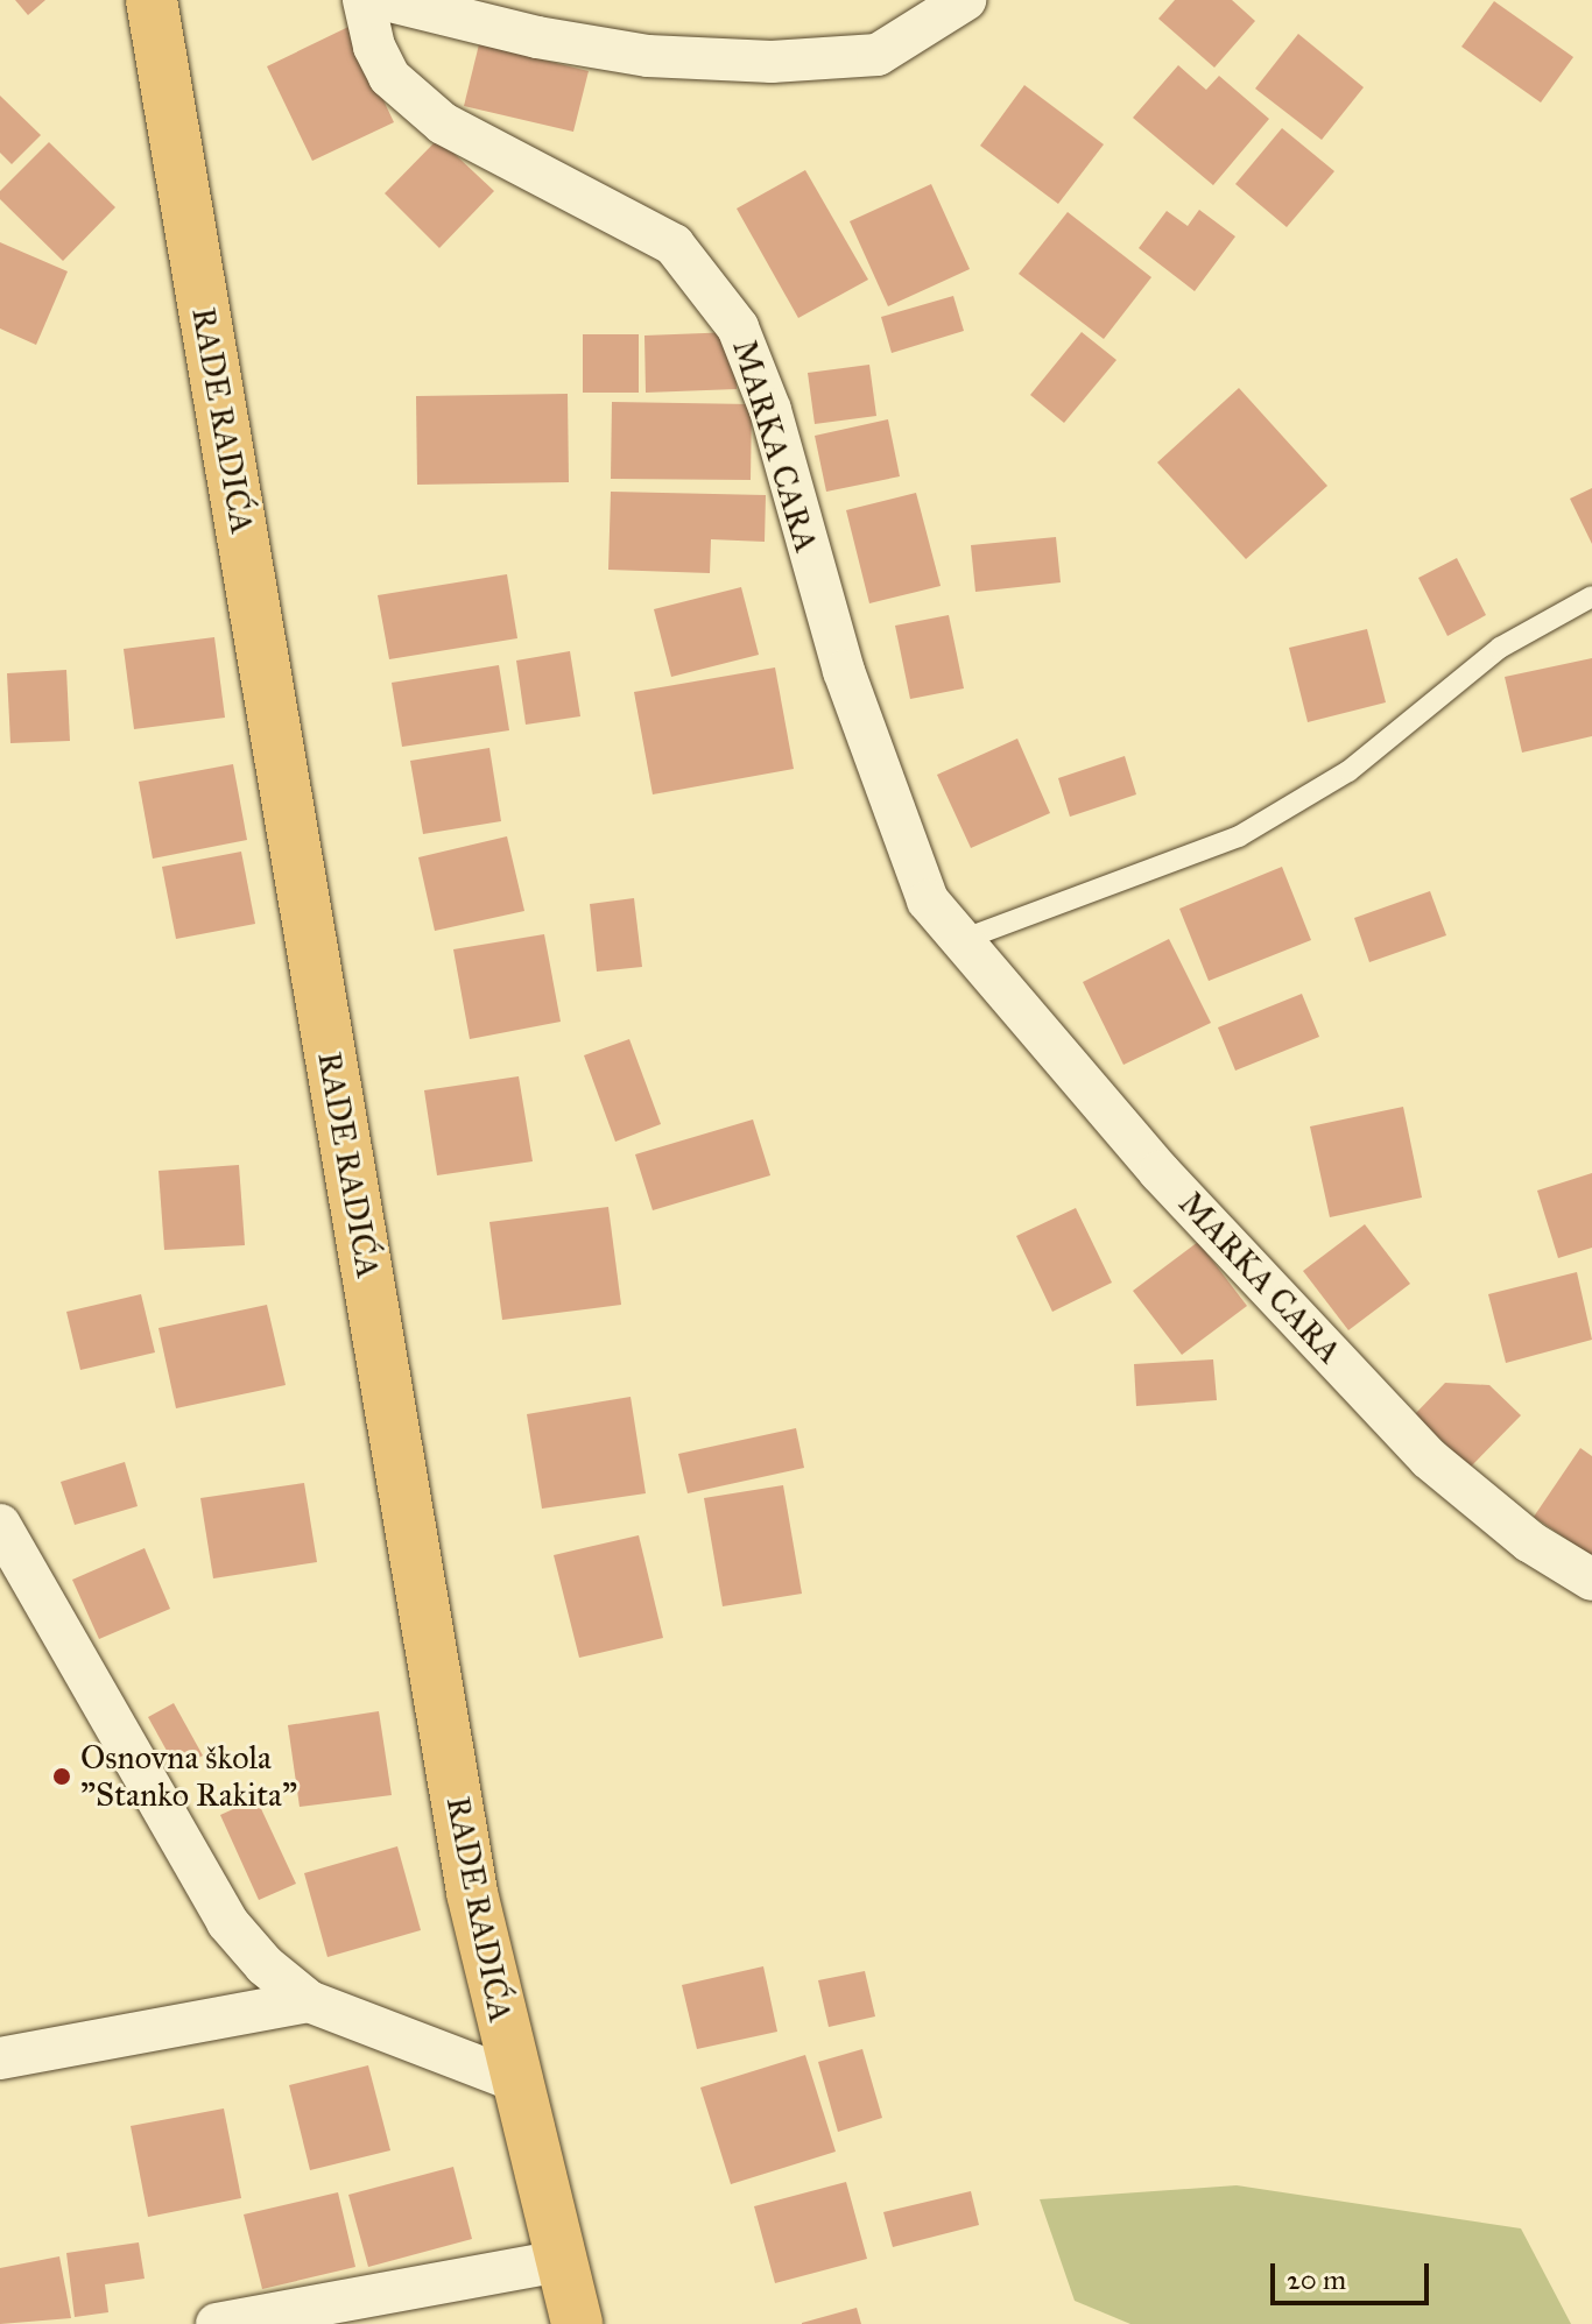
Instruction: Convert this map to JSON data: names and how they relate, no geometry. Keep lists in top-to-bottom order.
{
  "streets": {
    "main road": ["RADE RADIĆA"],
    "street": ["MARKA CARA"]
  },
  "places": ["Osnovna škola \"Stanko Rakita\""],
  "scale_bar": "20 m"
}
